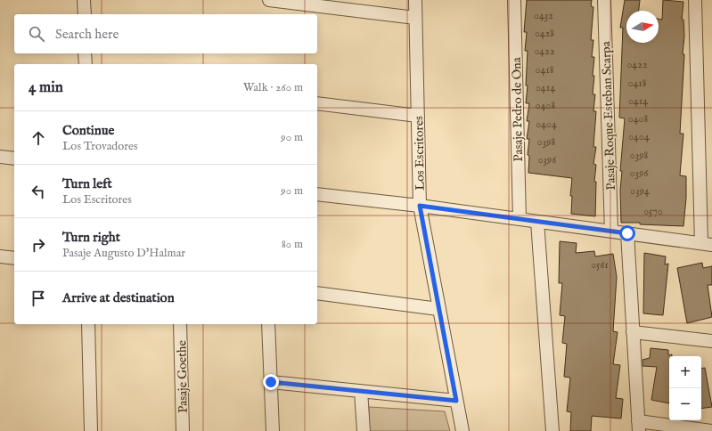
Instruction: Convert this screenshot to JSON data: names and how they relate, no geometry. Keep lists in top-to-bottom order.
{
  "streets": {
    "street": [
      "Pasaje Pedro de Ona",
      "Pasaje Roque Esteban Scarpa",
      "Los Escritores",
      "Pasaje Goethe"
    ]
  },
  "house_numbers": [
    "0432",
    "0428",
    "0422",
    "0422",
    "0418",
    "0418",
    "0414",
    "0414",
    "0408",
    "0408",
    "0404",
    "0404",
    "0398",
    "0398",
    "0396",
    "0396",
    "0394",
    "0570",
    "0561"
  ],
  "north": "right",
  "page": {
    "search": "Search here",
    "heading": ["4 min", "Walk · 260 m"],
    "list": [
      ["Continue", "Los Trovadores", "90 m"],
      ["Turn left", "Los Escritores", "90 m"],
      ["Turn right", "Pasaje Augusto D'Halmar", "80 m"],
      "Arrive at destination"
    ],
    "map_buttons": ["+", "−"]
  }
}
